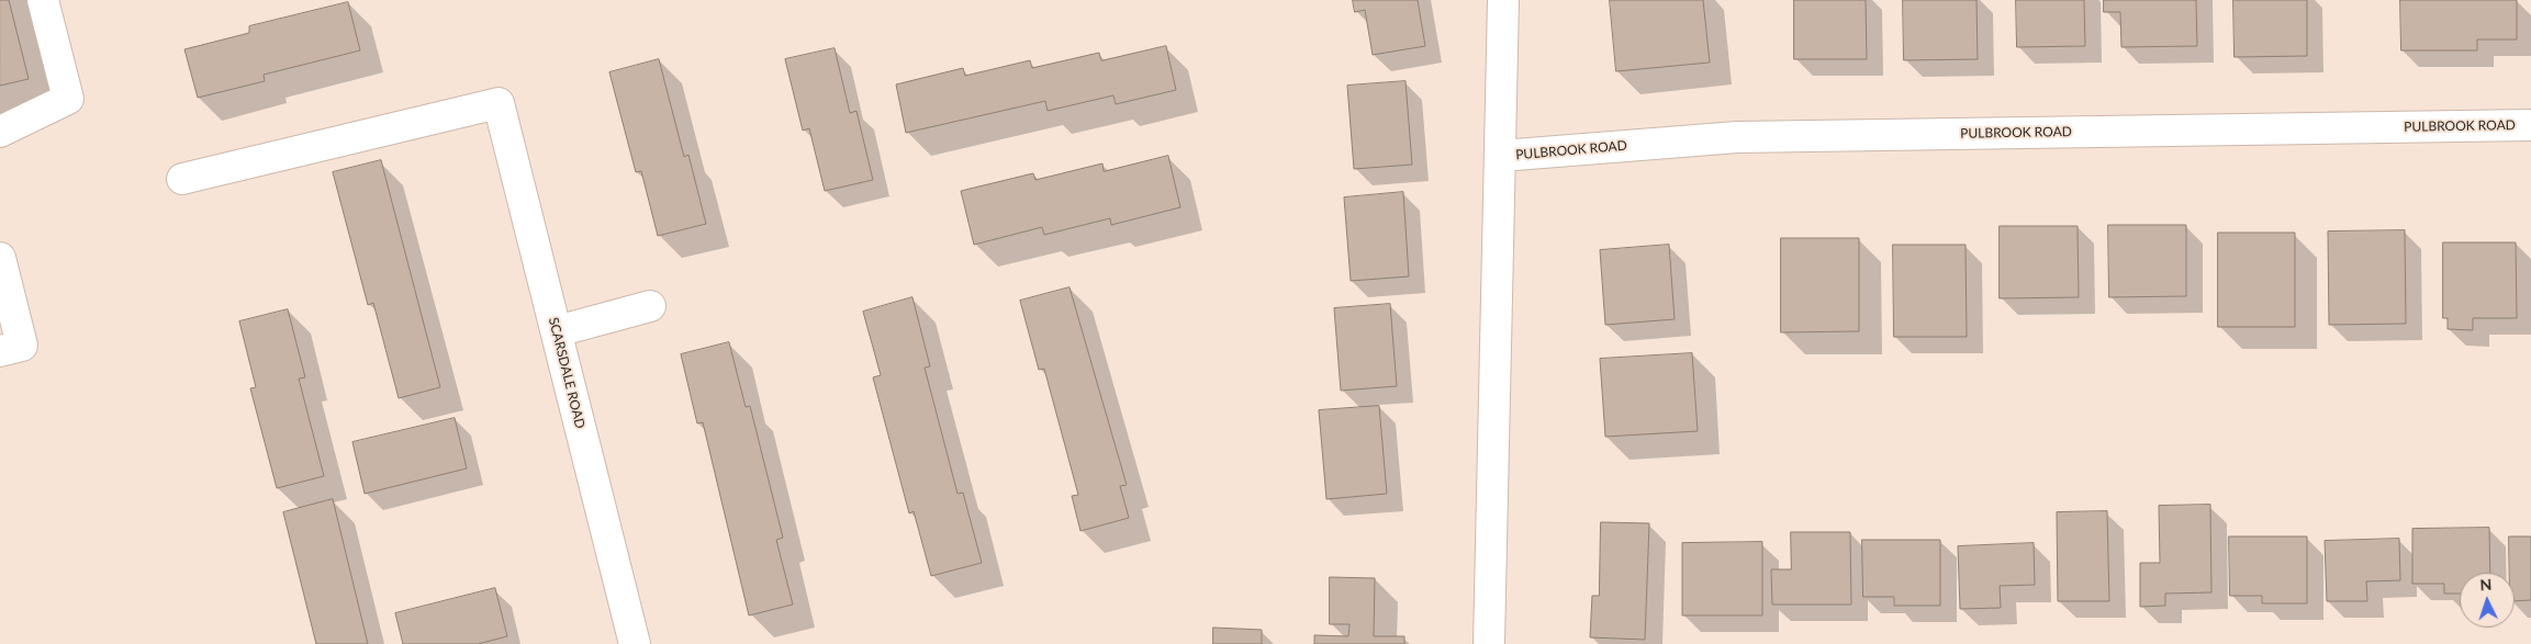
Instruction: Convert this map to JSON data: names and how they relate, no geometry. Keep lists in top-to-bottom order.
{
  "streets": {
    "street": ["PULBROOK ROAD", "SCARSDALE ROAD"]
  },
  "north": "top"
}
